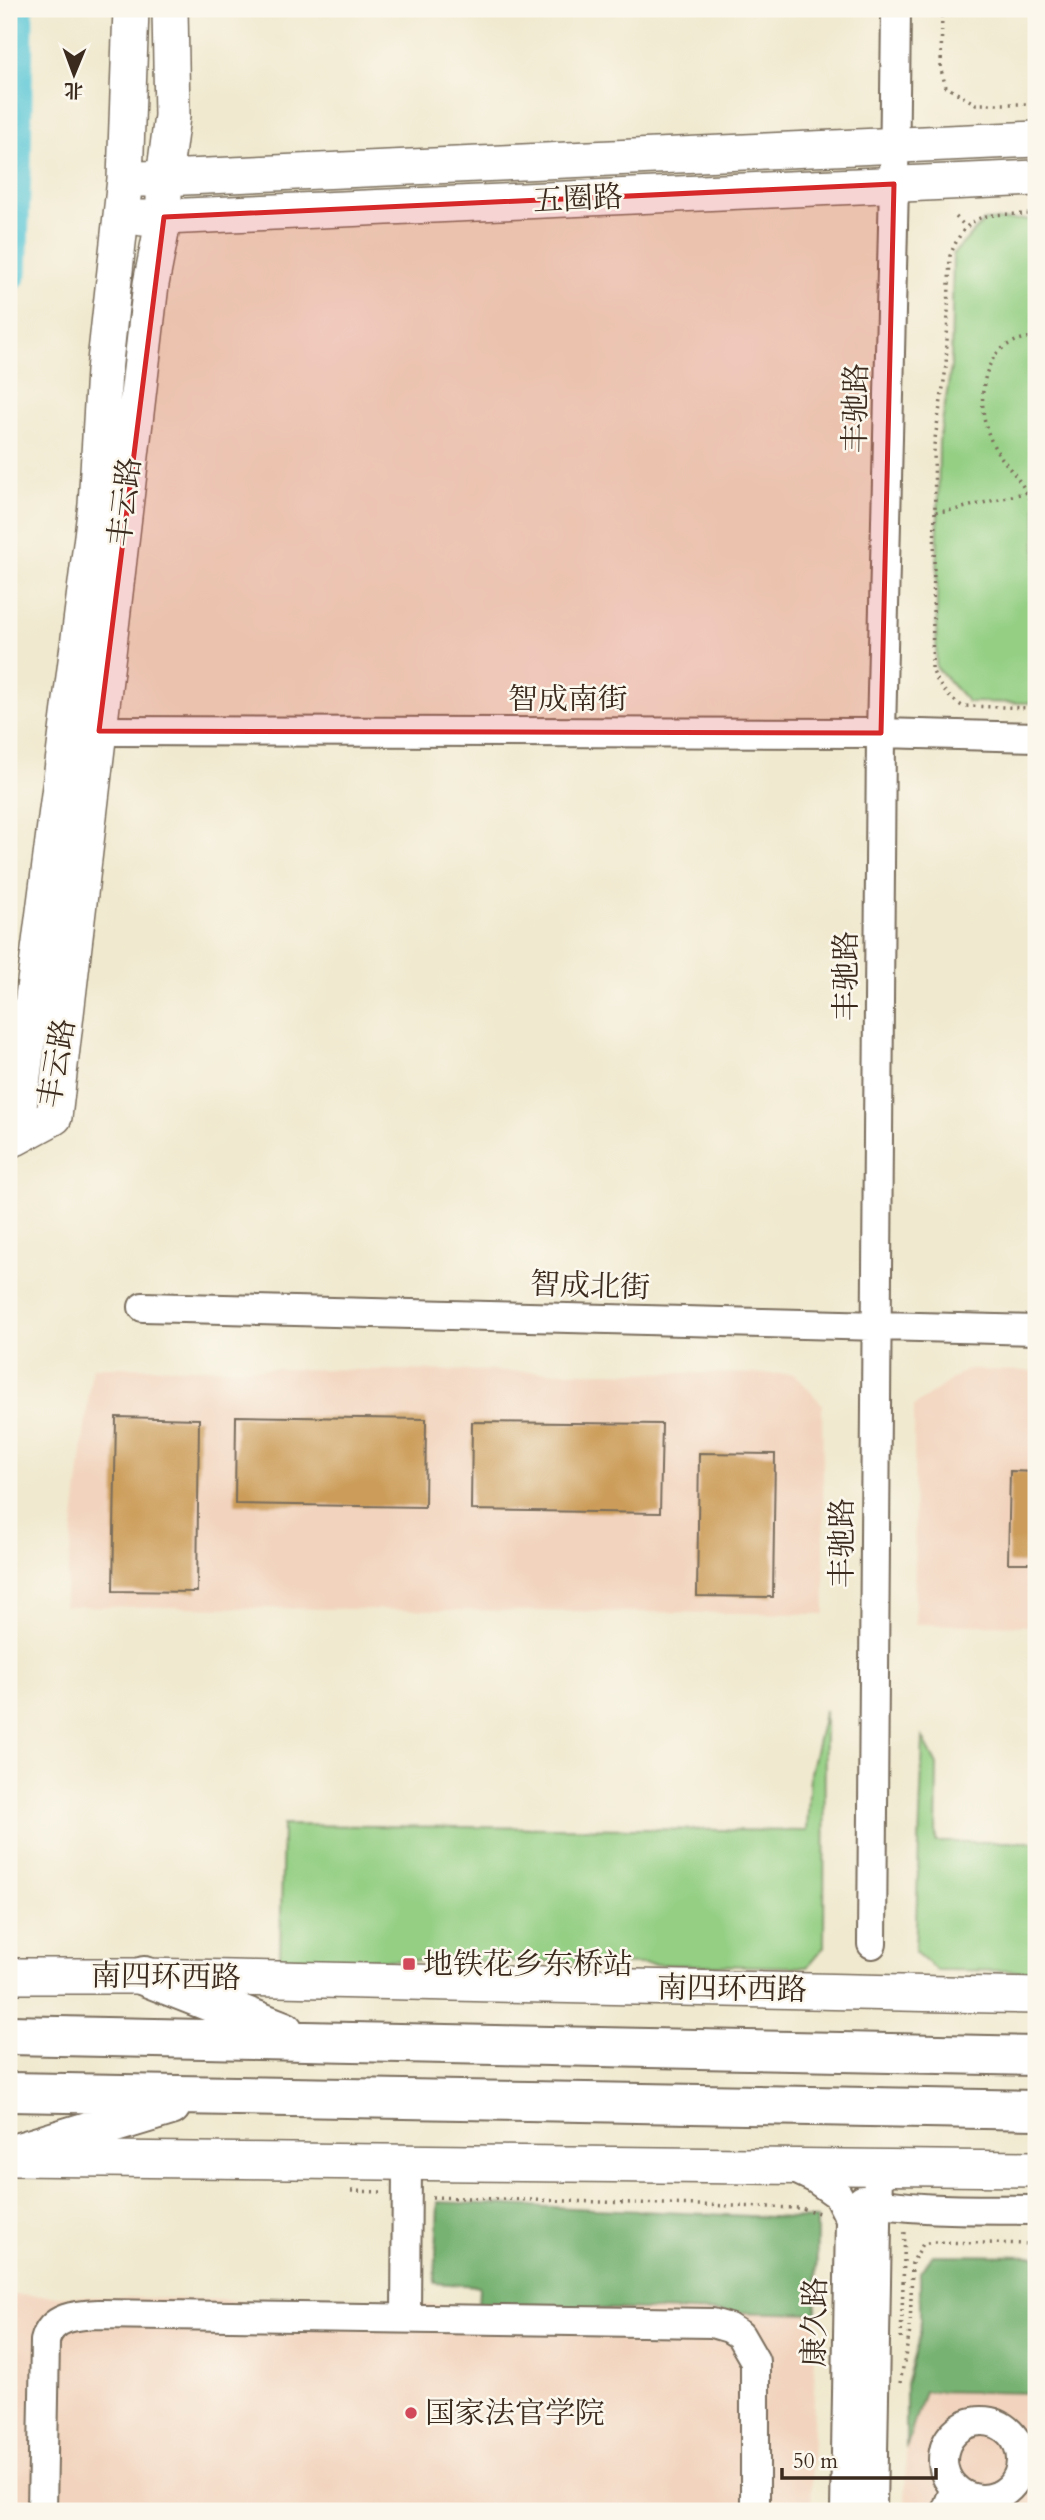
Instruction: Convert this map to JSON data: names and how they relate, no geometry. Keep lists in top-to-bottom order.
{
  "streets": {
    "highway": ["南四环西路"],
    "main road": ["五圈路", "丰云路"],
    "street": [
      "丰驰路",
      "智成南街",
      "智成北街",
      "康久路"
    ]
  },
  "crossings": [
    ["五圈路", "丰驰路"],
    ["五圈路", "丰云路"],
    ["丰驰路", "智成南街"],
    ["丰驰路", "智成北街"],
    ["丰云路", "智成南街"]
  ],
  "places": {
    "transit": ["地铁花乡东桥站"],
    "other": ["国家法官学院"]
  },
  "scale_bar": "50 m",
  "north": "bottom"
}
